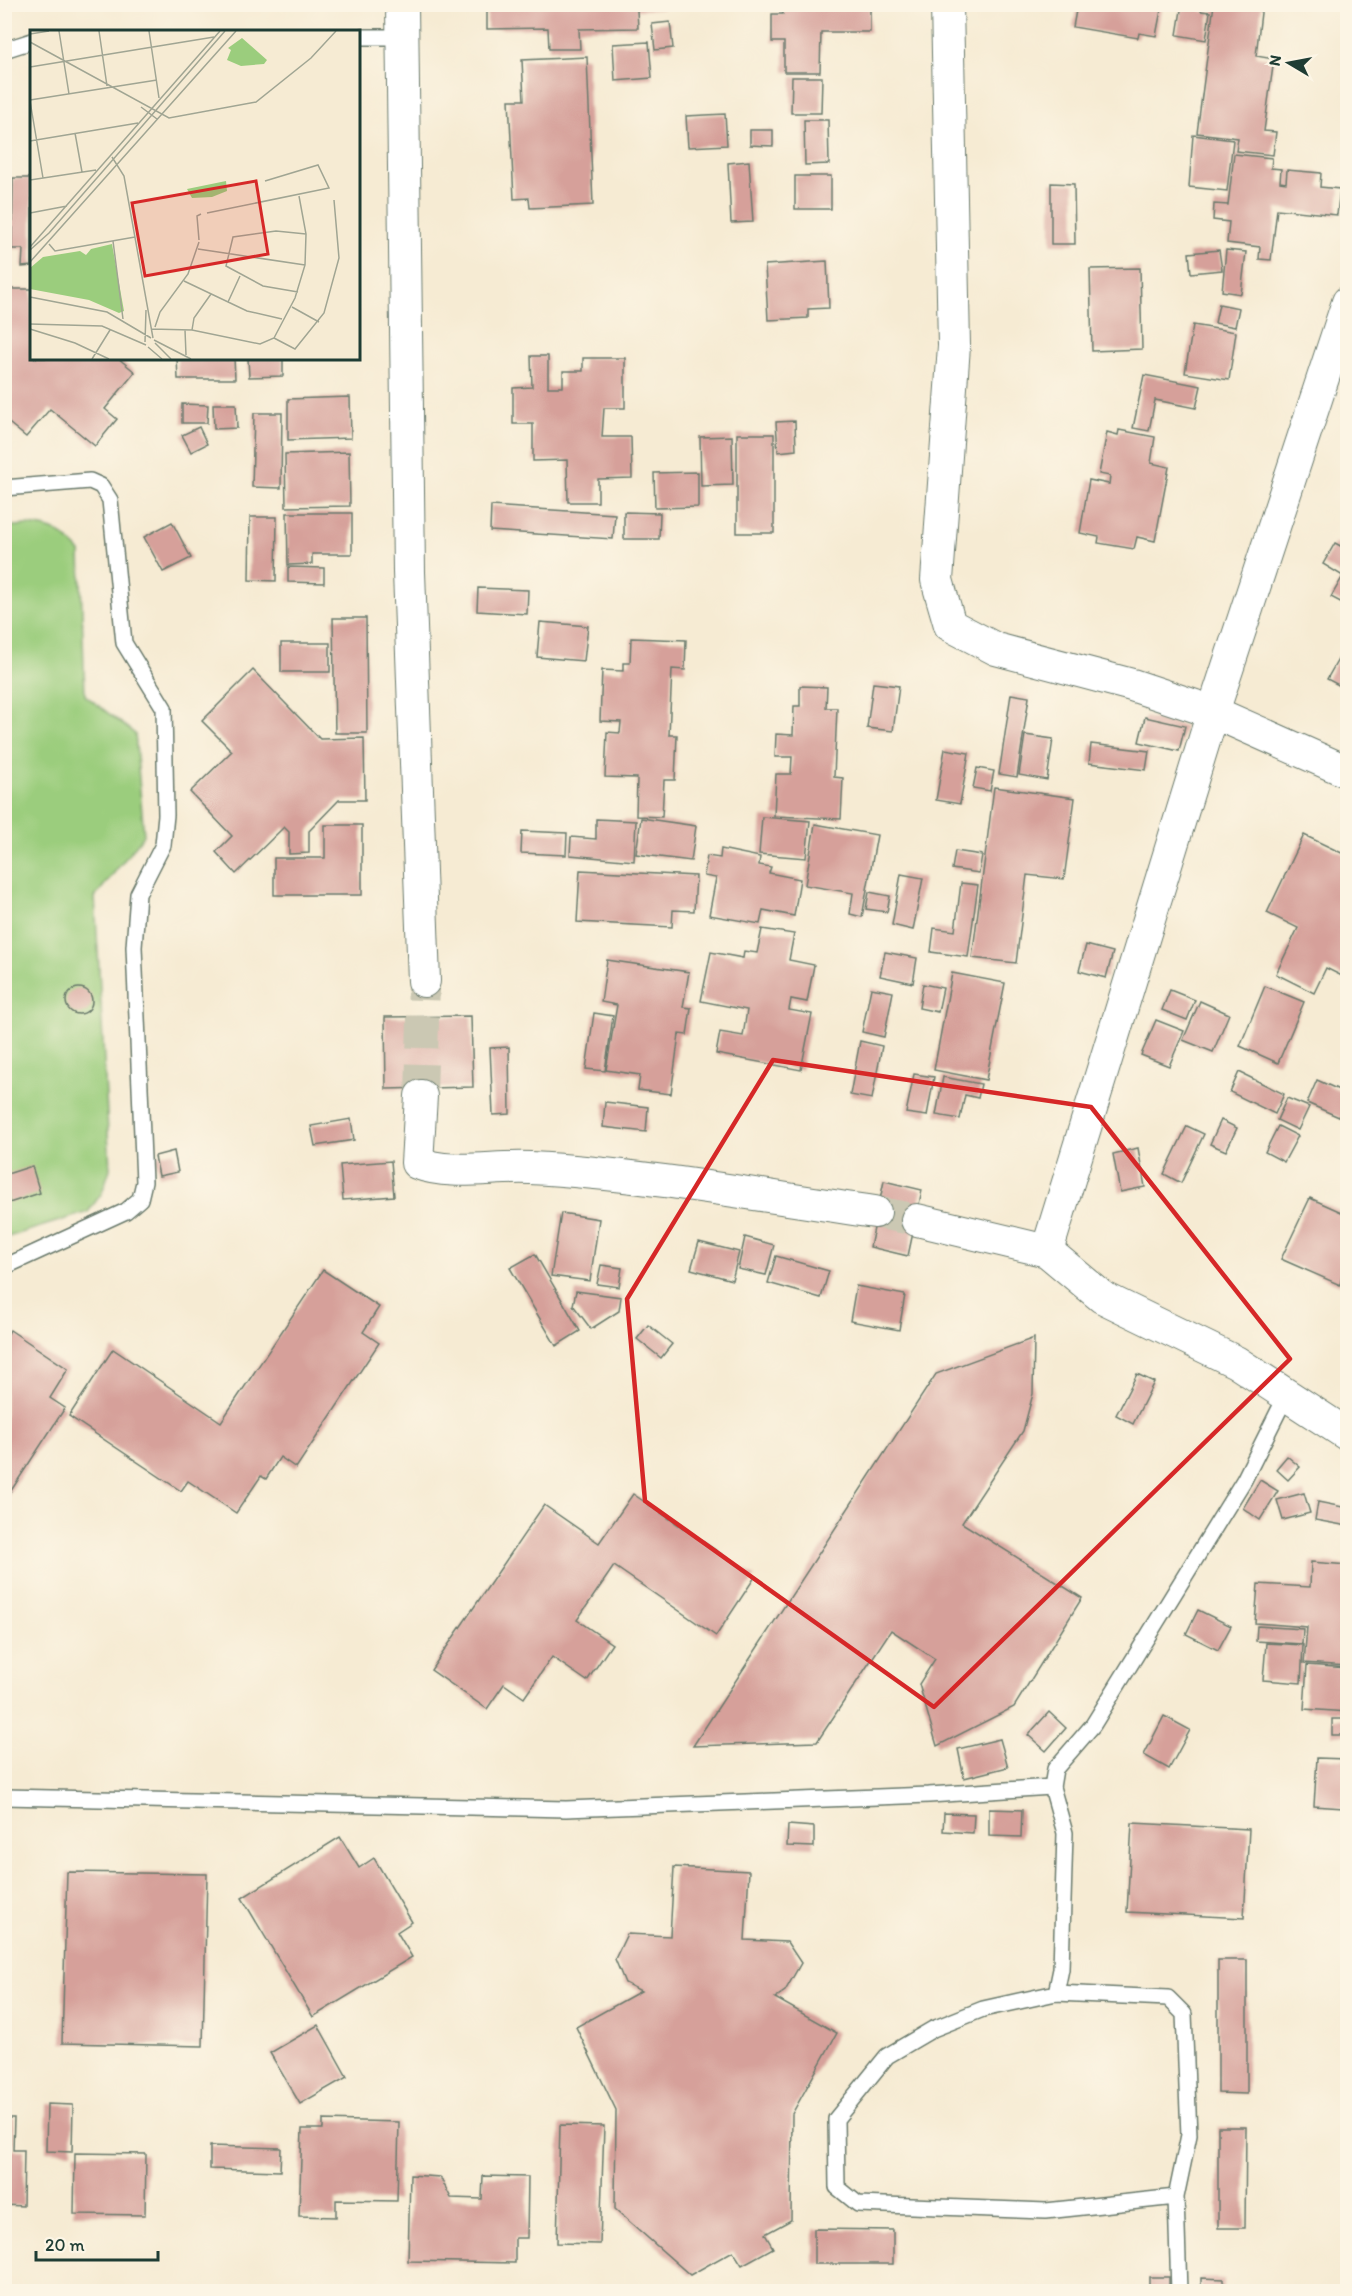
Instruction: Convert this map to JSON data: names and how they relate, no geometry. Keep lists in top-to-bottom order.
{
  "scale_bar": "20 m",
  "north": "left"
}
